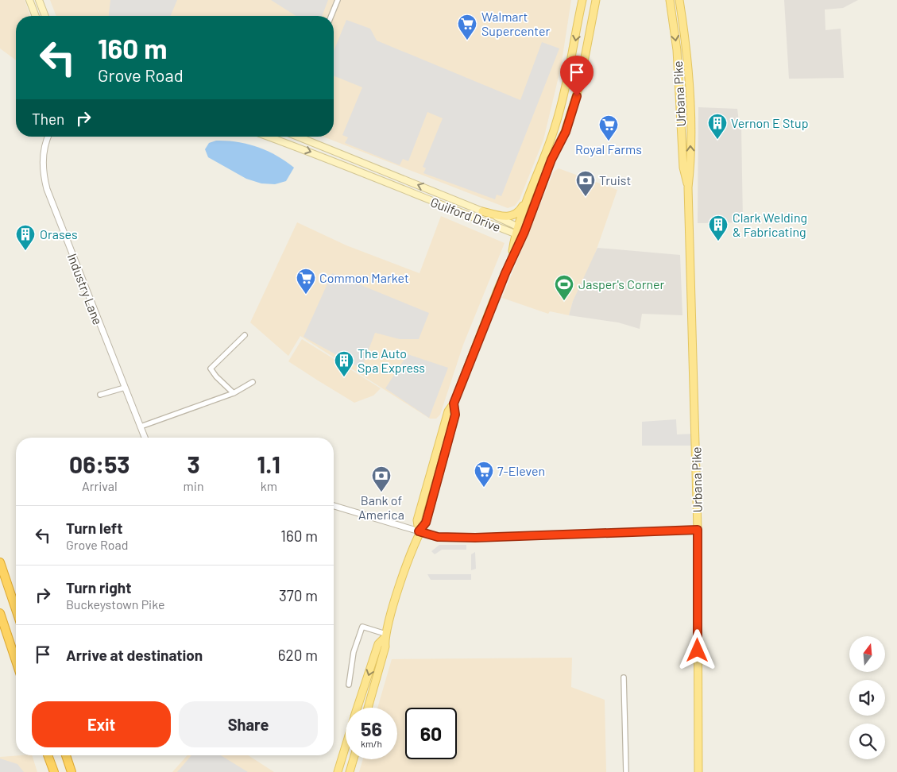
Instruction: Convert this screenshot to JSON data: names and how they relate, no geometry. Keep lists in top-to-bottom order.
{
  "streets": {
    "main road": ["Urbana Pike", "Guilford Drive"],
    "street": ["Industry Lane"]
  },
  "places": {
    "supermarket": [
      "Walmart Supercenter",
      "Royal Farms",
      "Common Market",
      "7-Eleven"
    ],
    "building": [
      "Vernon E Stup",
      "Clark Welding & Fabricating",
      "Orases",
      "The Auto Spa Express"
    ],
    "bank": ["Truist", "Bank of America"],
    "sports": ["Jasper's Corner"]
  },
  "north": "top",
  "page": {
    "turn": ["160 m", "Grove Road"],
    "then": "Then",
    "eta": [
      "06:53",
      "Arrival",
      "3",
      "min",
      "1.1",
      "km"
    ],
    "list": [
      {
        "name": "Turn left",
        "note": "Grove Road",
        "value": "160 m"
      },
      {
        "name": "Turn right",
        "note": "Buckeystown Pike",
        "value": "370 m"
      },
      {
        "name": "Arrive at destination",
        "value": "620 m"
      }
    ],
    "buttons": ["Exit", "Share"],
    "speed": "56 km/h",
    "limit": "60"
  }
}
